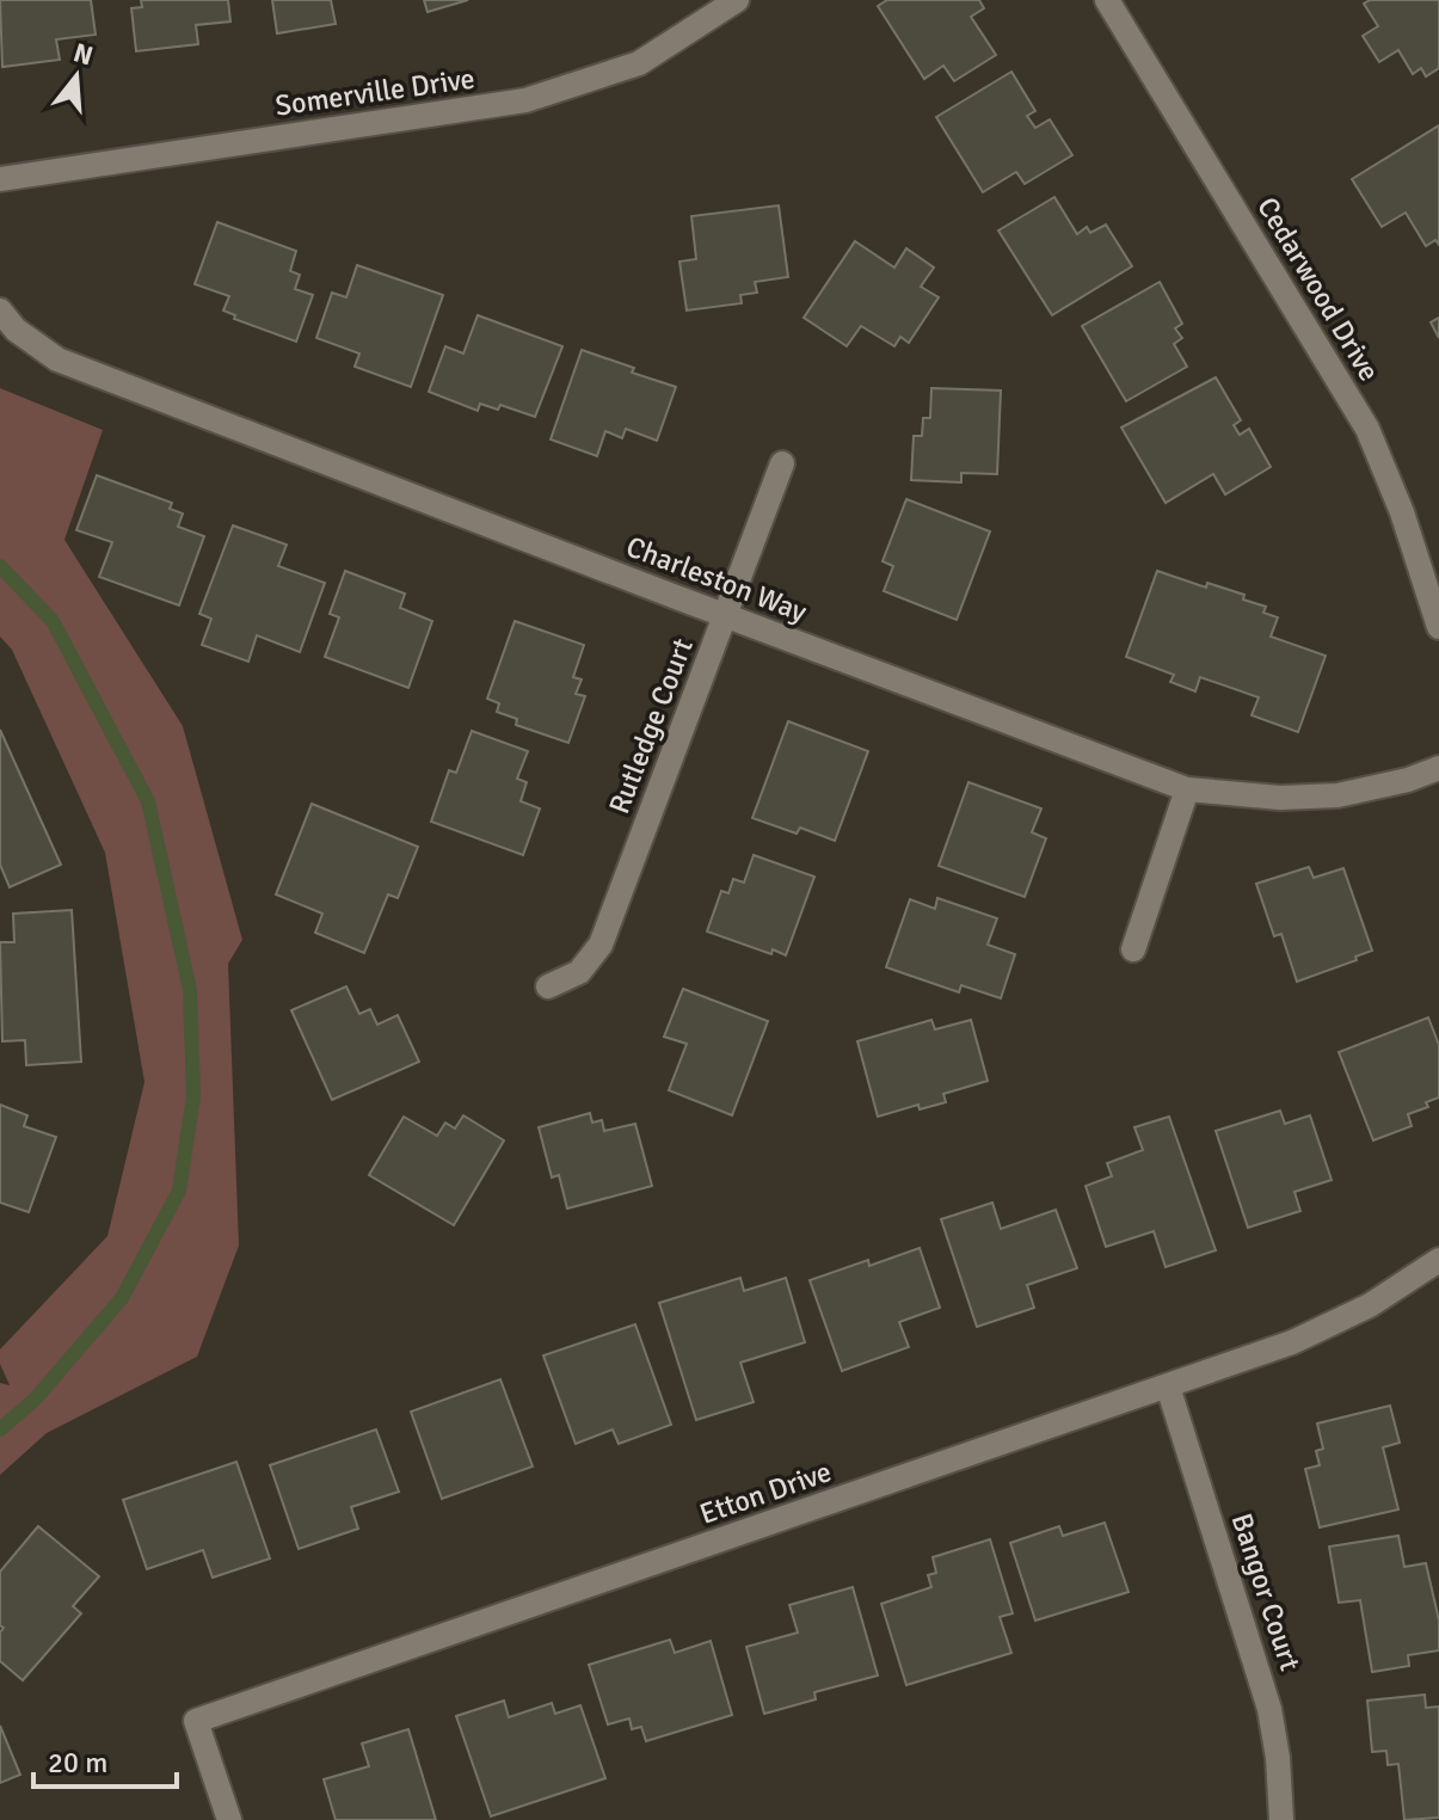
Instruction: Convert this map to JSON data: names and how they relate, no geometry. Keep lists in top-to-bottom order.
{
  "streets": {
    "street": [
      "Somerville Drive",
      "Cedarwood Drive",
      "Charleston Way",
      "Rutledge Court",
      "Etton Drive",
      "Bangor Court"
    ]
  },
  "crossings": [
    ["Charleston Way", "Rutledge Court"],
    ["Etton Drive", "Bangor Court"]
  ],
  "scale_bar": "20 m",
  "north": "top"
}
